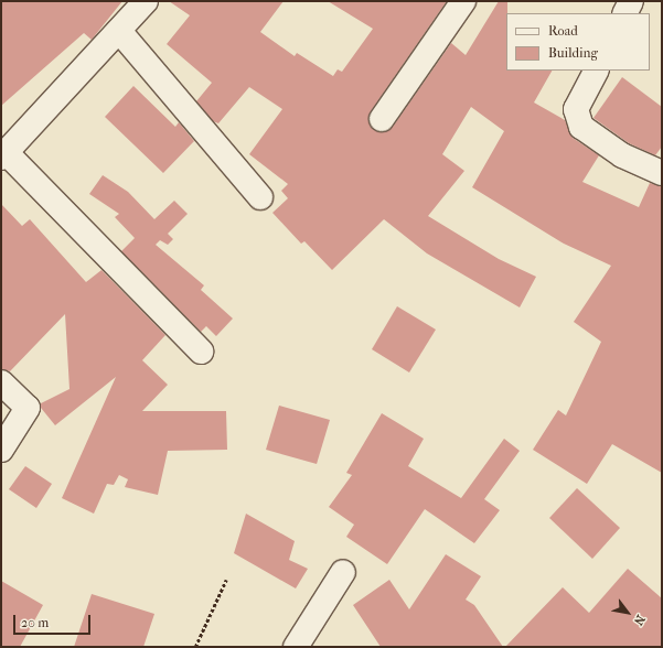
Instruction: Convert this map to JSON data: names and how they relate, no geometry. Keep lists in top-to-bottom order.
{
  "legend": ["Road", "Building"],
  "scale_bar": "20 m",
  "north": "bottom right"
}
